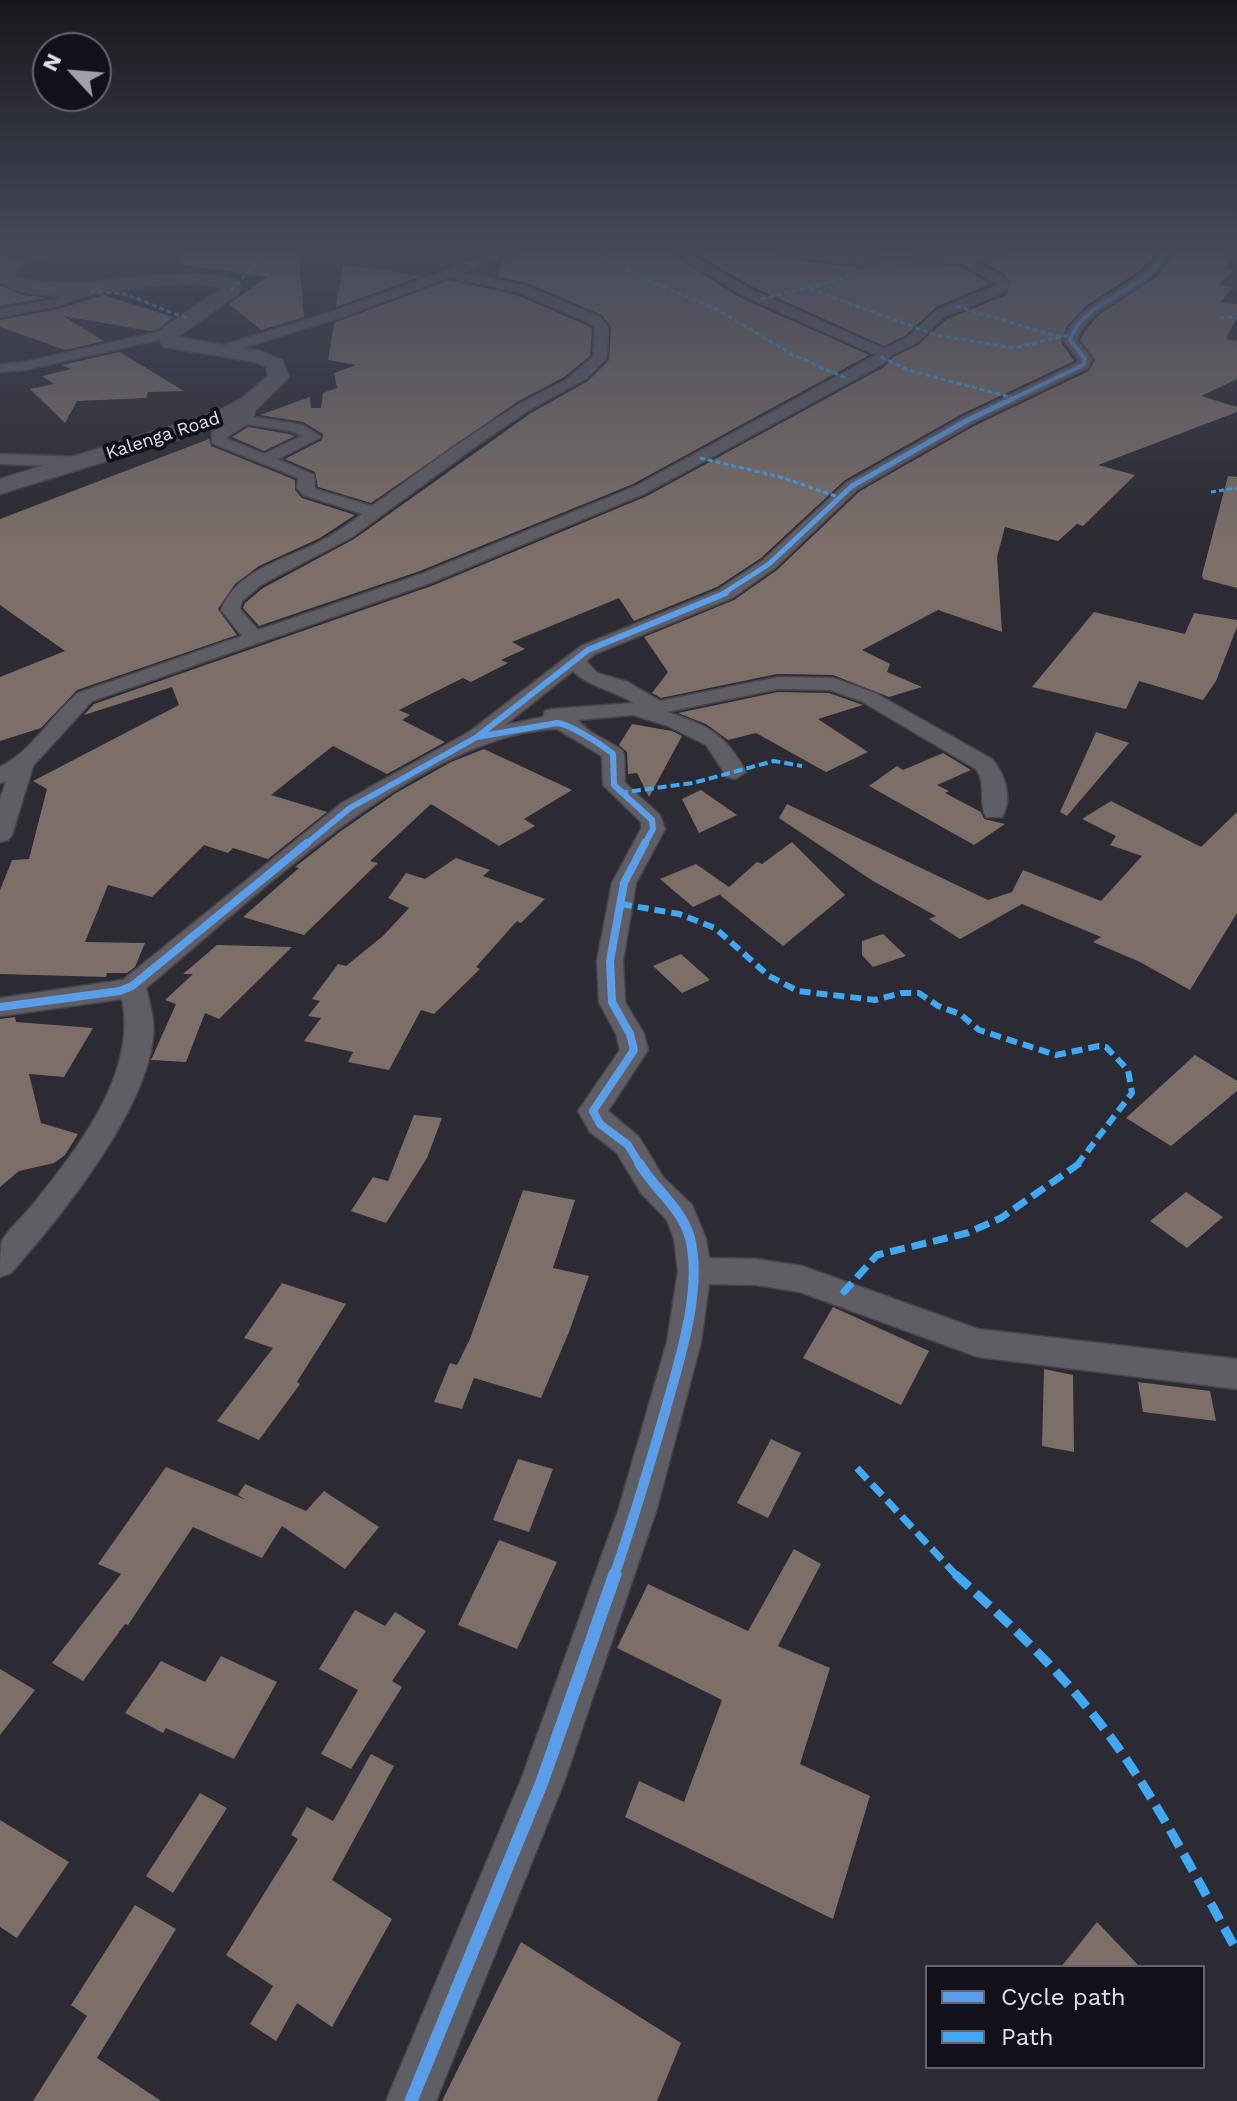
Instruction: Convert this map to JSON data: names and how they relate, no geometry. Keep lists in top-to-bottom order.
{
  "streets": {
    "main road": ["Kalenga Road"]
  },
  "legend": ["Cycle path", "Path"],
  "north": "top left"
}
